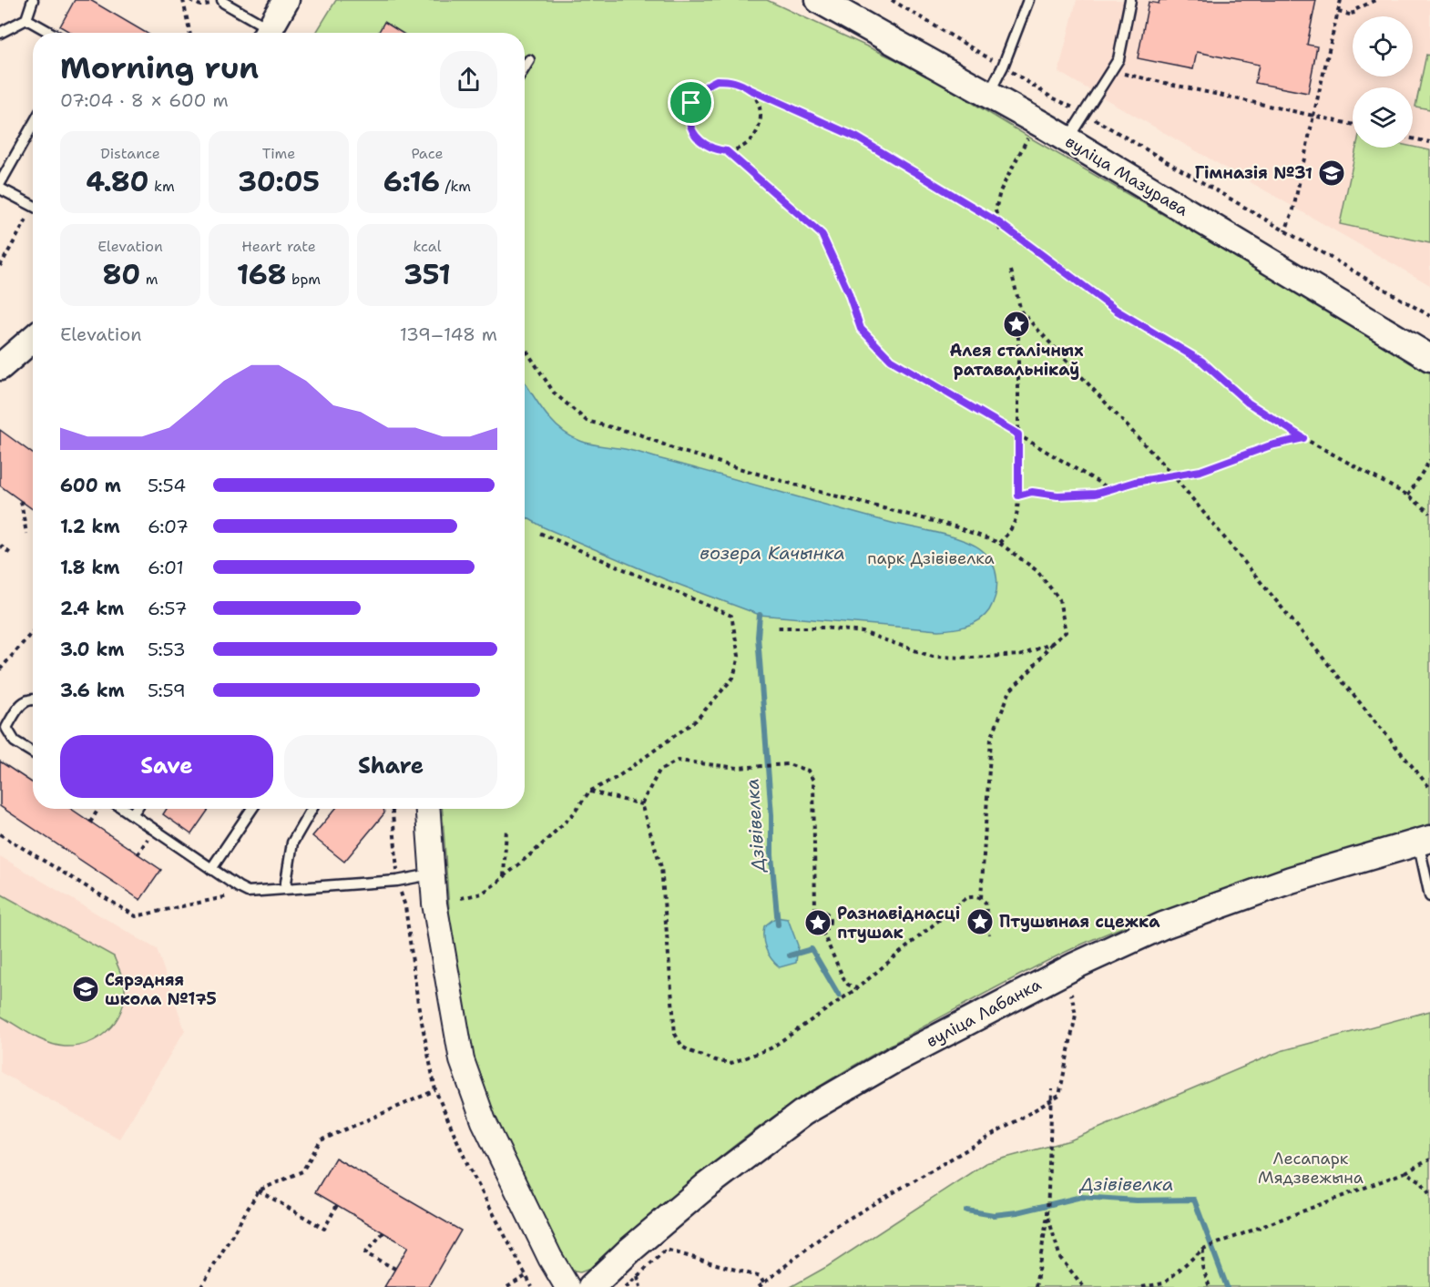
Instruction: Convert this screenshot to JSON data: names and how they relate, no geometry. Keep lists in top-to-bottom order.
{
  "streets": {
    "main road": ["вуліца Мазурава", "вуліца Лабанка"]
  },
  "water": ["возера Качынка", "Дзівівелка"],
  "parks": ["парк Дзівівелка", "Лесапарк Мядзвежына"],
  "places": {
    "school or university": ["Гімназія №31", "Сярэдняя школа №175"],
    "place": ["Алея сталічных ратавальнікаў", "Птушыная сцежка", "Разнавіднасці птушак"]
  },
  "page": {
    "heading": ["Morning run", "07:04 · 8 × 600 m"],
    "stats": [
      ["Distance", "4.80 km"],
      ["Time", "30:05"],
      ["Pace", "6:16 /km"],
      ["Elevation", "80 m"],
      ["Heart rate", "168 bpm"],
      ["kcal", "351"]
    ],
    "chart": ["Elevation", "139–148 m"],
    "list": [
      {
        "name": "600 m",
        "note": "5:54"
      },
      {
        "name": "1.2 km",
        "note": "6:07"
      },
      {
        "name": "1.8 km",
        "note": "6:01"
      },
      {
        "name": "2.4 km",
        "note": "6:57"
      },
      {
        "name": "3.0 km",
        "note": "5:53"
      },
      {
        "name": "3.6 km",
        "note": "5:59"
      }
    ],
    "buttons": ["Save", "Share"]
  }
}
